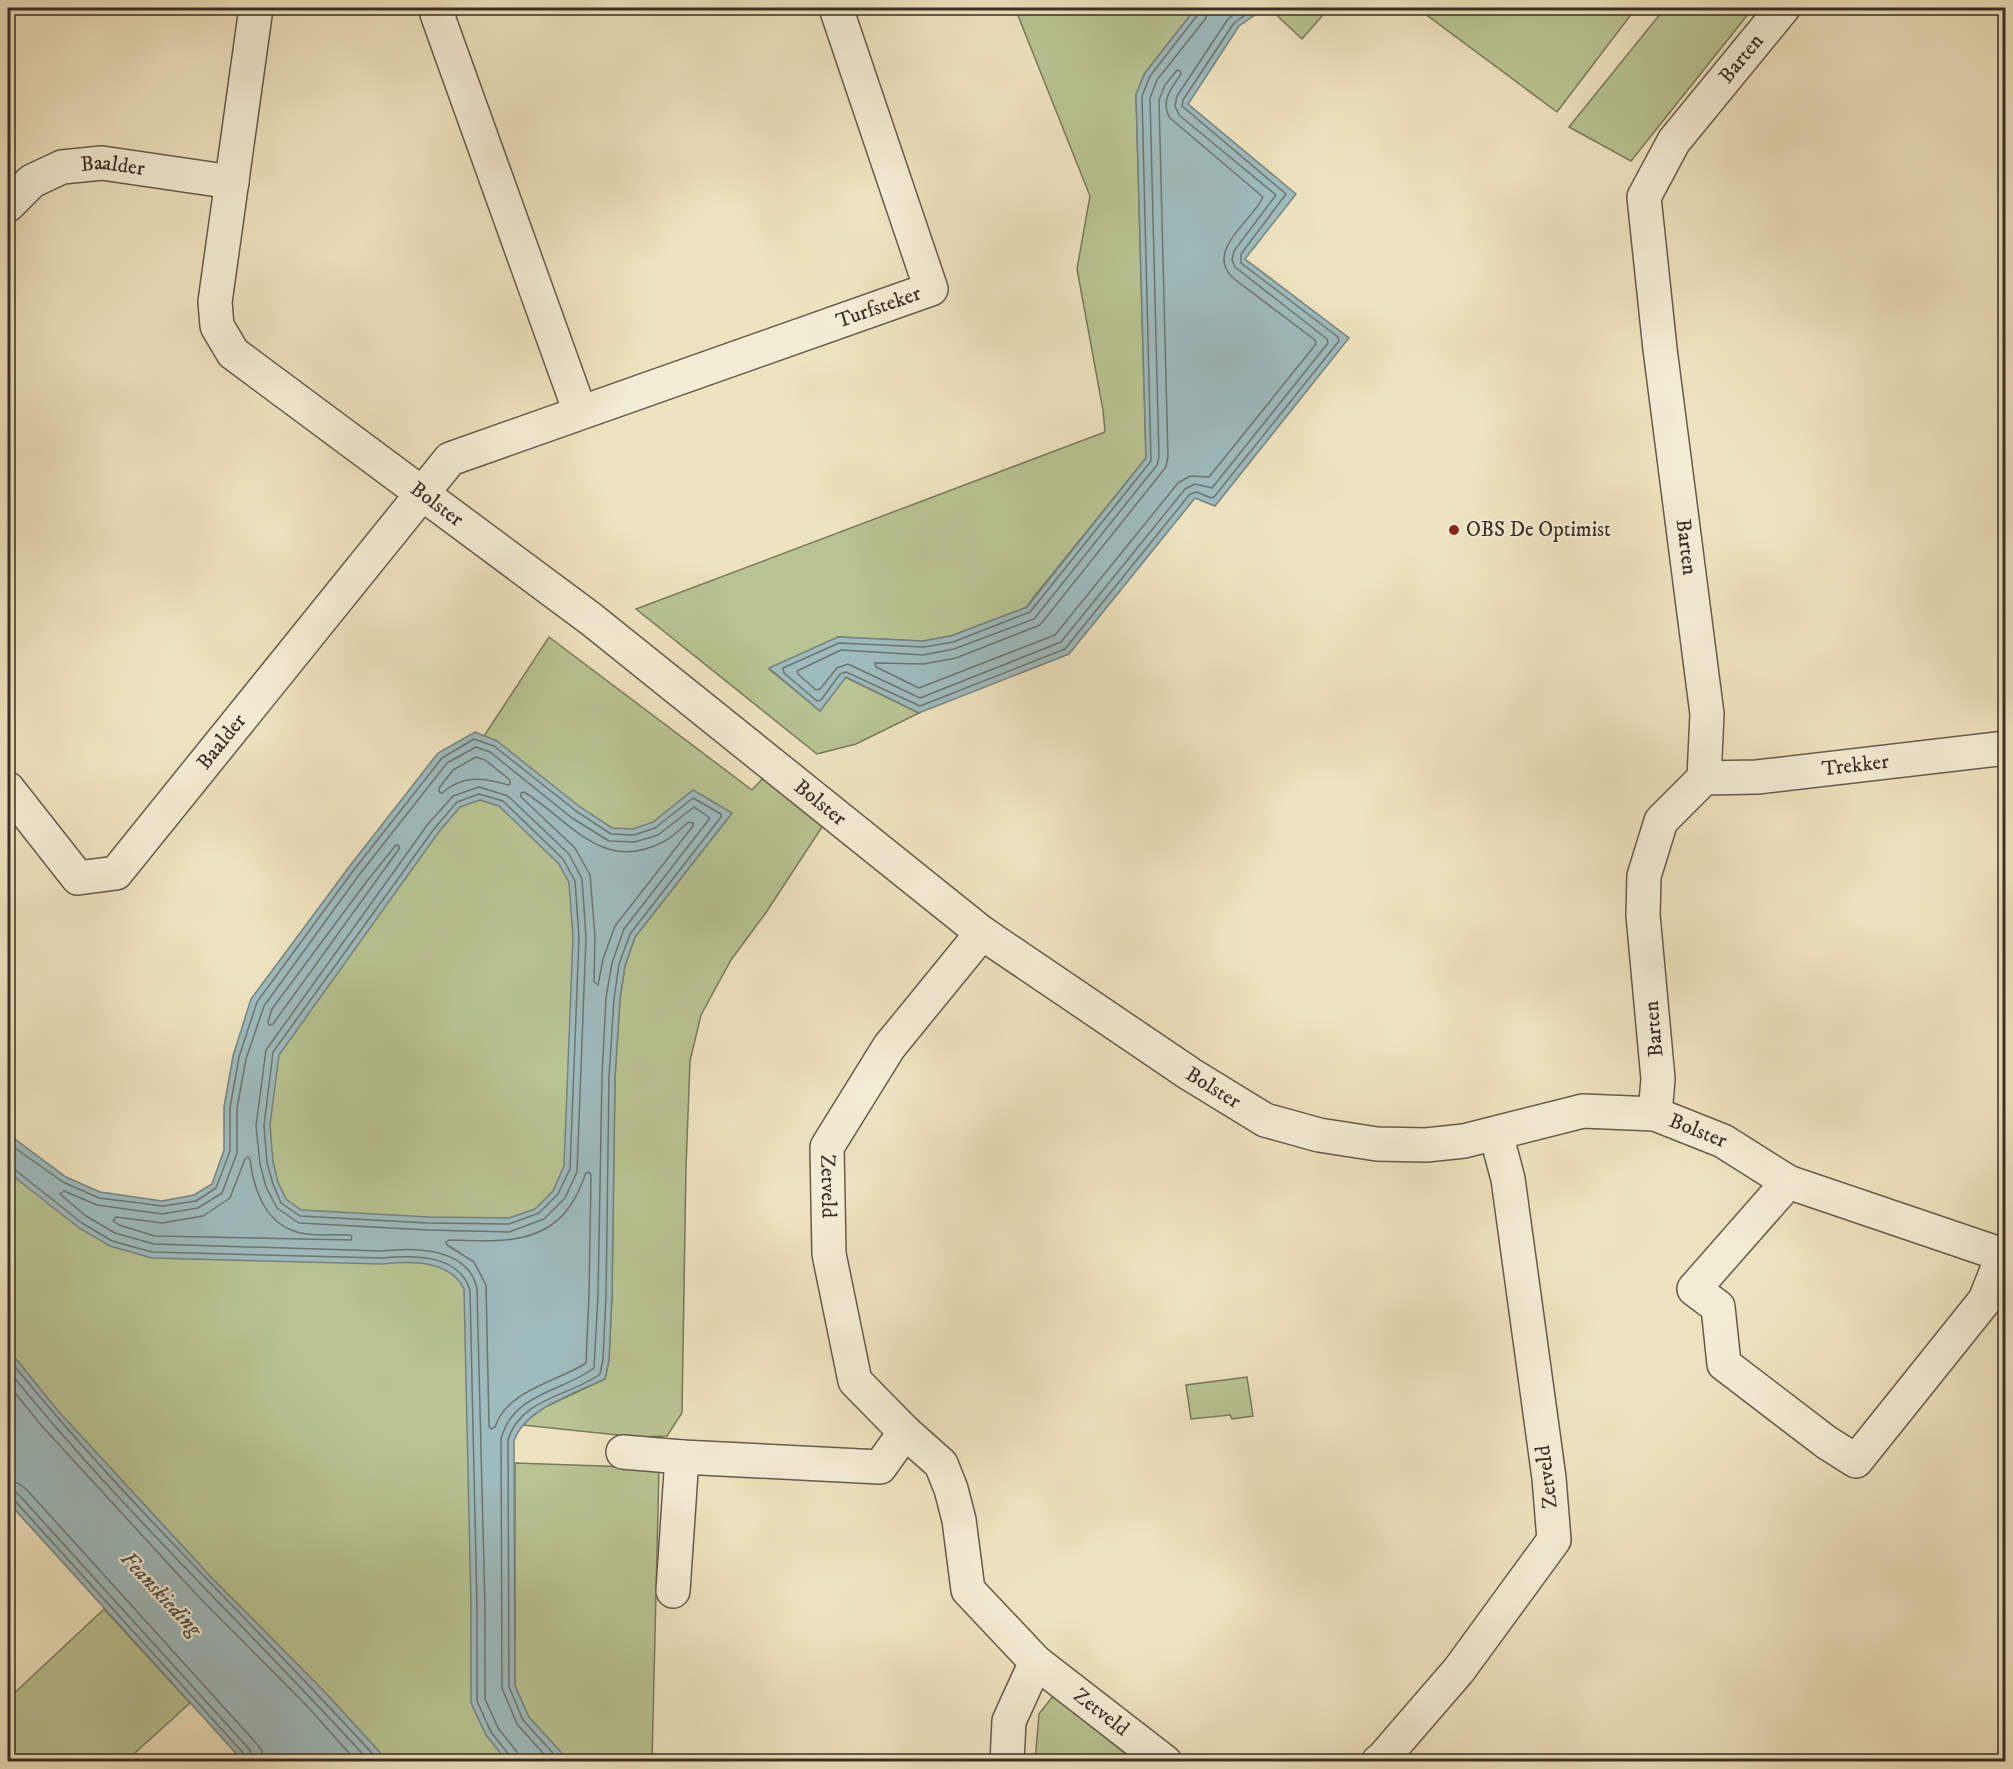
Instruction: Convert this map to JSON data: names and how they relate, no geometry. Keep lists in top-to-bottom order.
{
  "streets": {
    "street": [
      "Barten",
      "Baalder",
      "Turfsteker",
      "Bolster",
      "Trekker",
      "Zetveld"
    ]
  },
  "crossings": [
    ["Barten", "Bolster"],
    ["Barten", "Trekker"],
    ["Baalder", "Turfsteker"],
    ["Baalder", "Bolster"],
    ["Turfsteker", "Bolster"],
    ["Bolster", "Zetveld"]
  ],
  "water": ["Feanskieding"],
  "places": ["OBS De Optimist"]
}
